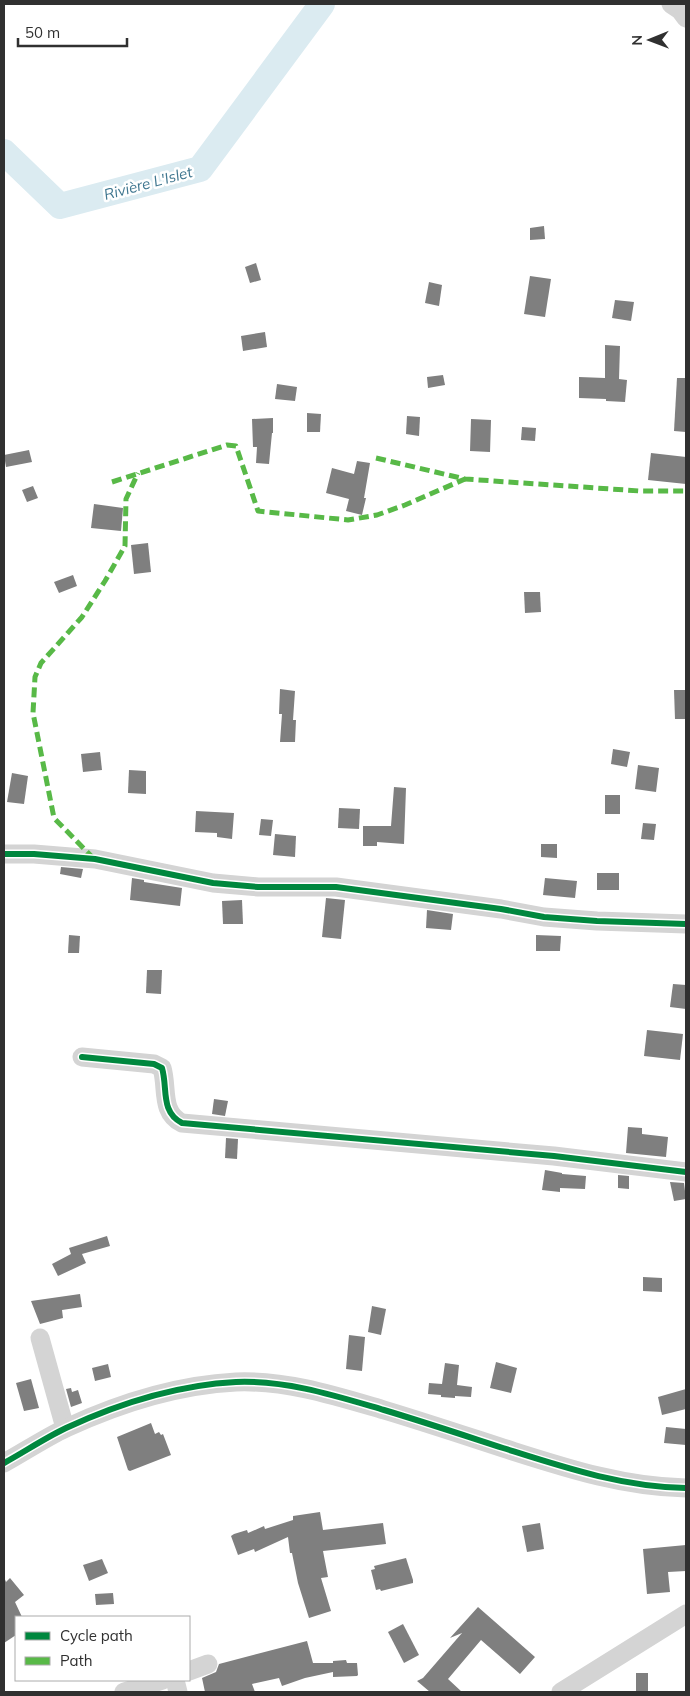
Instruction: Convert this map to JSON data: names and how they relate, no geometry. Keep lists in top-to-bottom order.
{
  "water": ["Rivière L'Islet"],
  "legend": ["Cycle path", "Path"],
  "scale_bar": "50 m",
  "north": "left"
}
